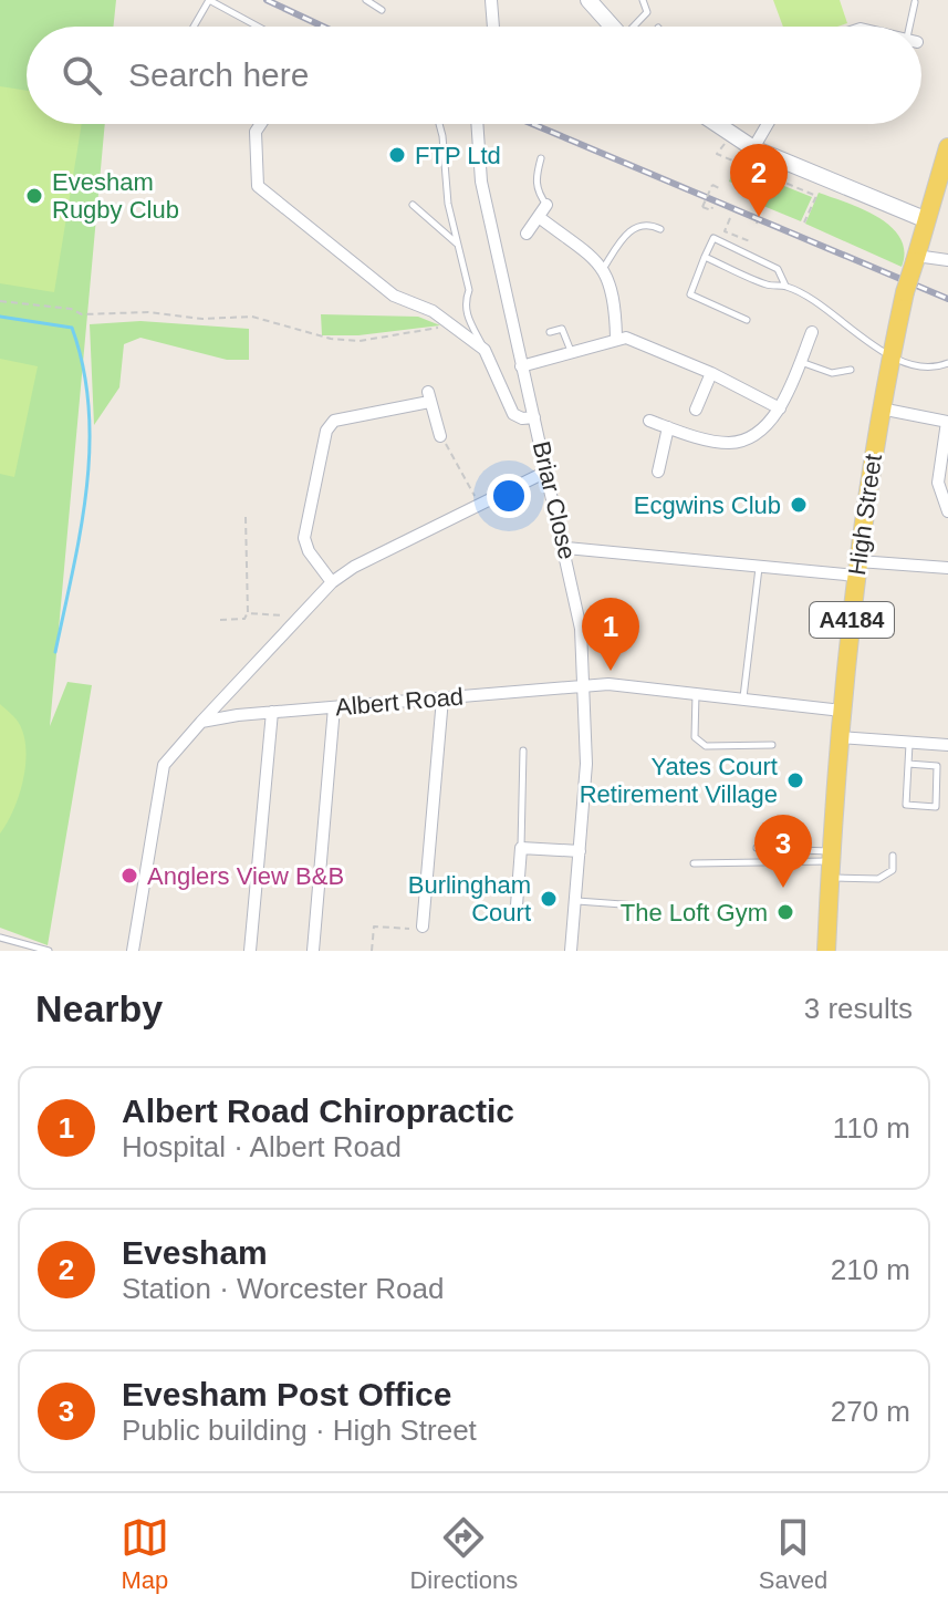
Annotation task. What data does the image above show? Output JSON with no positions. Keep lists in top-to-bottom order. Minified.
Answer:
{"streets":{"main road":["High Street","A4184"],"street":["Briar Close","Albert Road"]},"crossings":[["Briar Close","Albert Road"],["High Street","A4184"],["High Street","Albert Road"]],"places":["FTP Ltd","Evesham Rugby Club","Ecgwins Club","Yates Court Retirement Village","Anglers View B&B","Burlingham Court","The Loft Gym"],"page":{"search":"Search here","pins":["2","1","3"],"heading":["Nearby","3 results"],"list":[{"mark":"1","name":"Albert Road Chiropractic","note":"Hospital · Albert Road","value":"110 m"},{"mark":"2","name":"Evesham","note":"Station · Worcester Road","value":"210 m"},{"mark":"3","name":"Evesham Post Office","note":"Public building · High Street","value":"270 m"}],"nav":["Map","Directions","Saved"]}}
